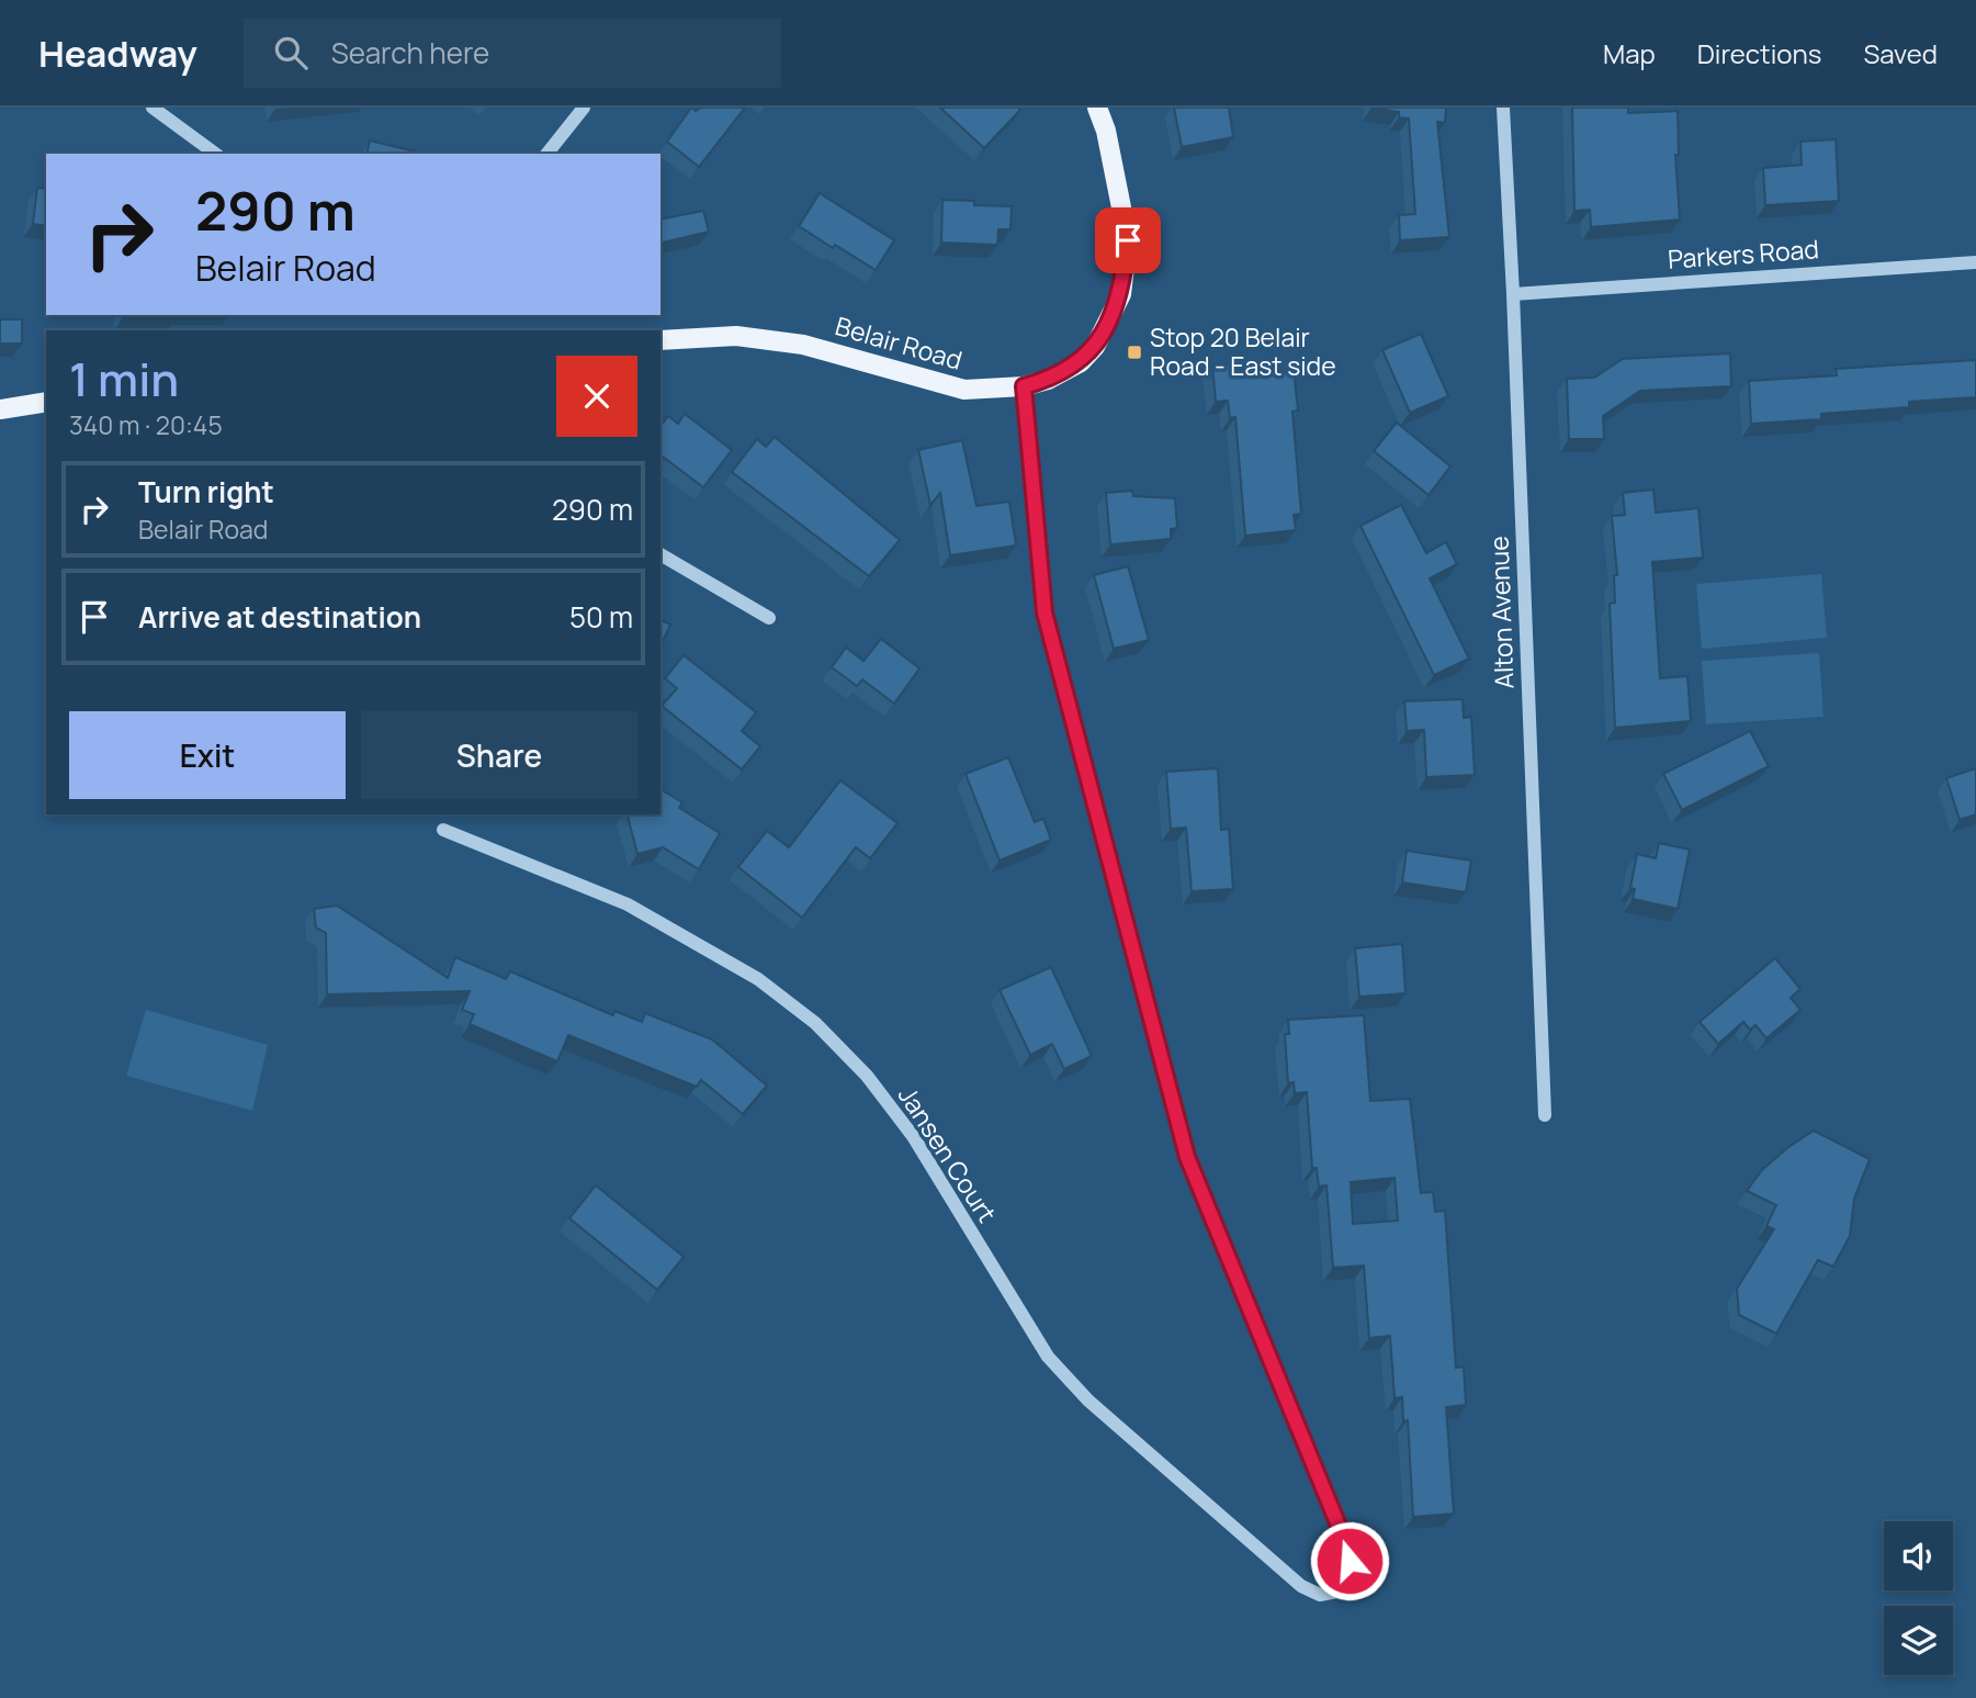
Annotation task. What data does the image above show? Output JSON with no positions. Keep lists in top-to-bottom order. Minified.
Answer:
{"streets":{"main road":["Belair Road"],"street":["Parkers Road","Alton Avenue","Jansen Court"]},"crossings":[["Parkers Road","Alton Avenue"],["Belair Road","Jansen Court"]],"places":{"transit":["Stop 20 Belair Road - East side"]},"page":{"header":"Headway","search":"Search here","nav":["Map","Directions","Saved"],"turn":["290 m","Belair Road"],"heading":["1 min","340 m · 20:45"],"list":[{"name":"Turn right","note":"Belair Road","value":"290 m"},{"name":"Arrive at destination","value":"50 m"}],"buttons":["Exit","Share"]}}
